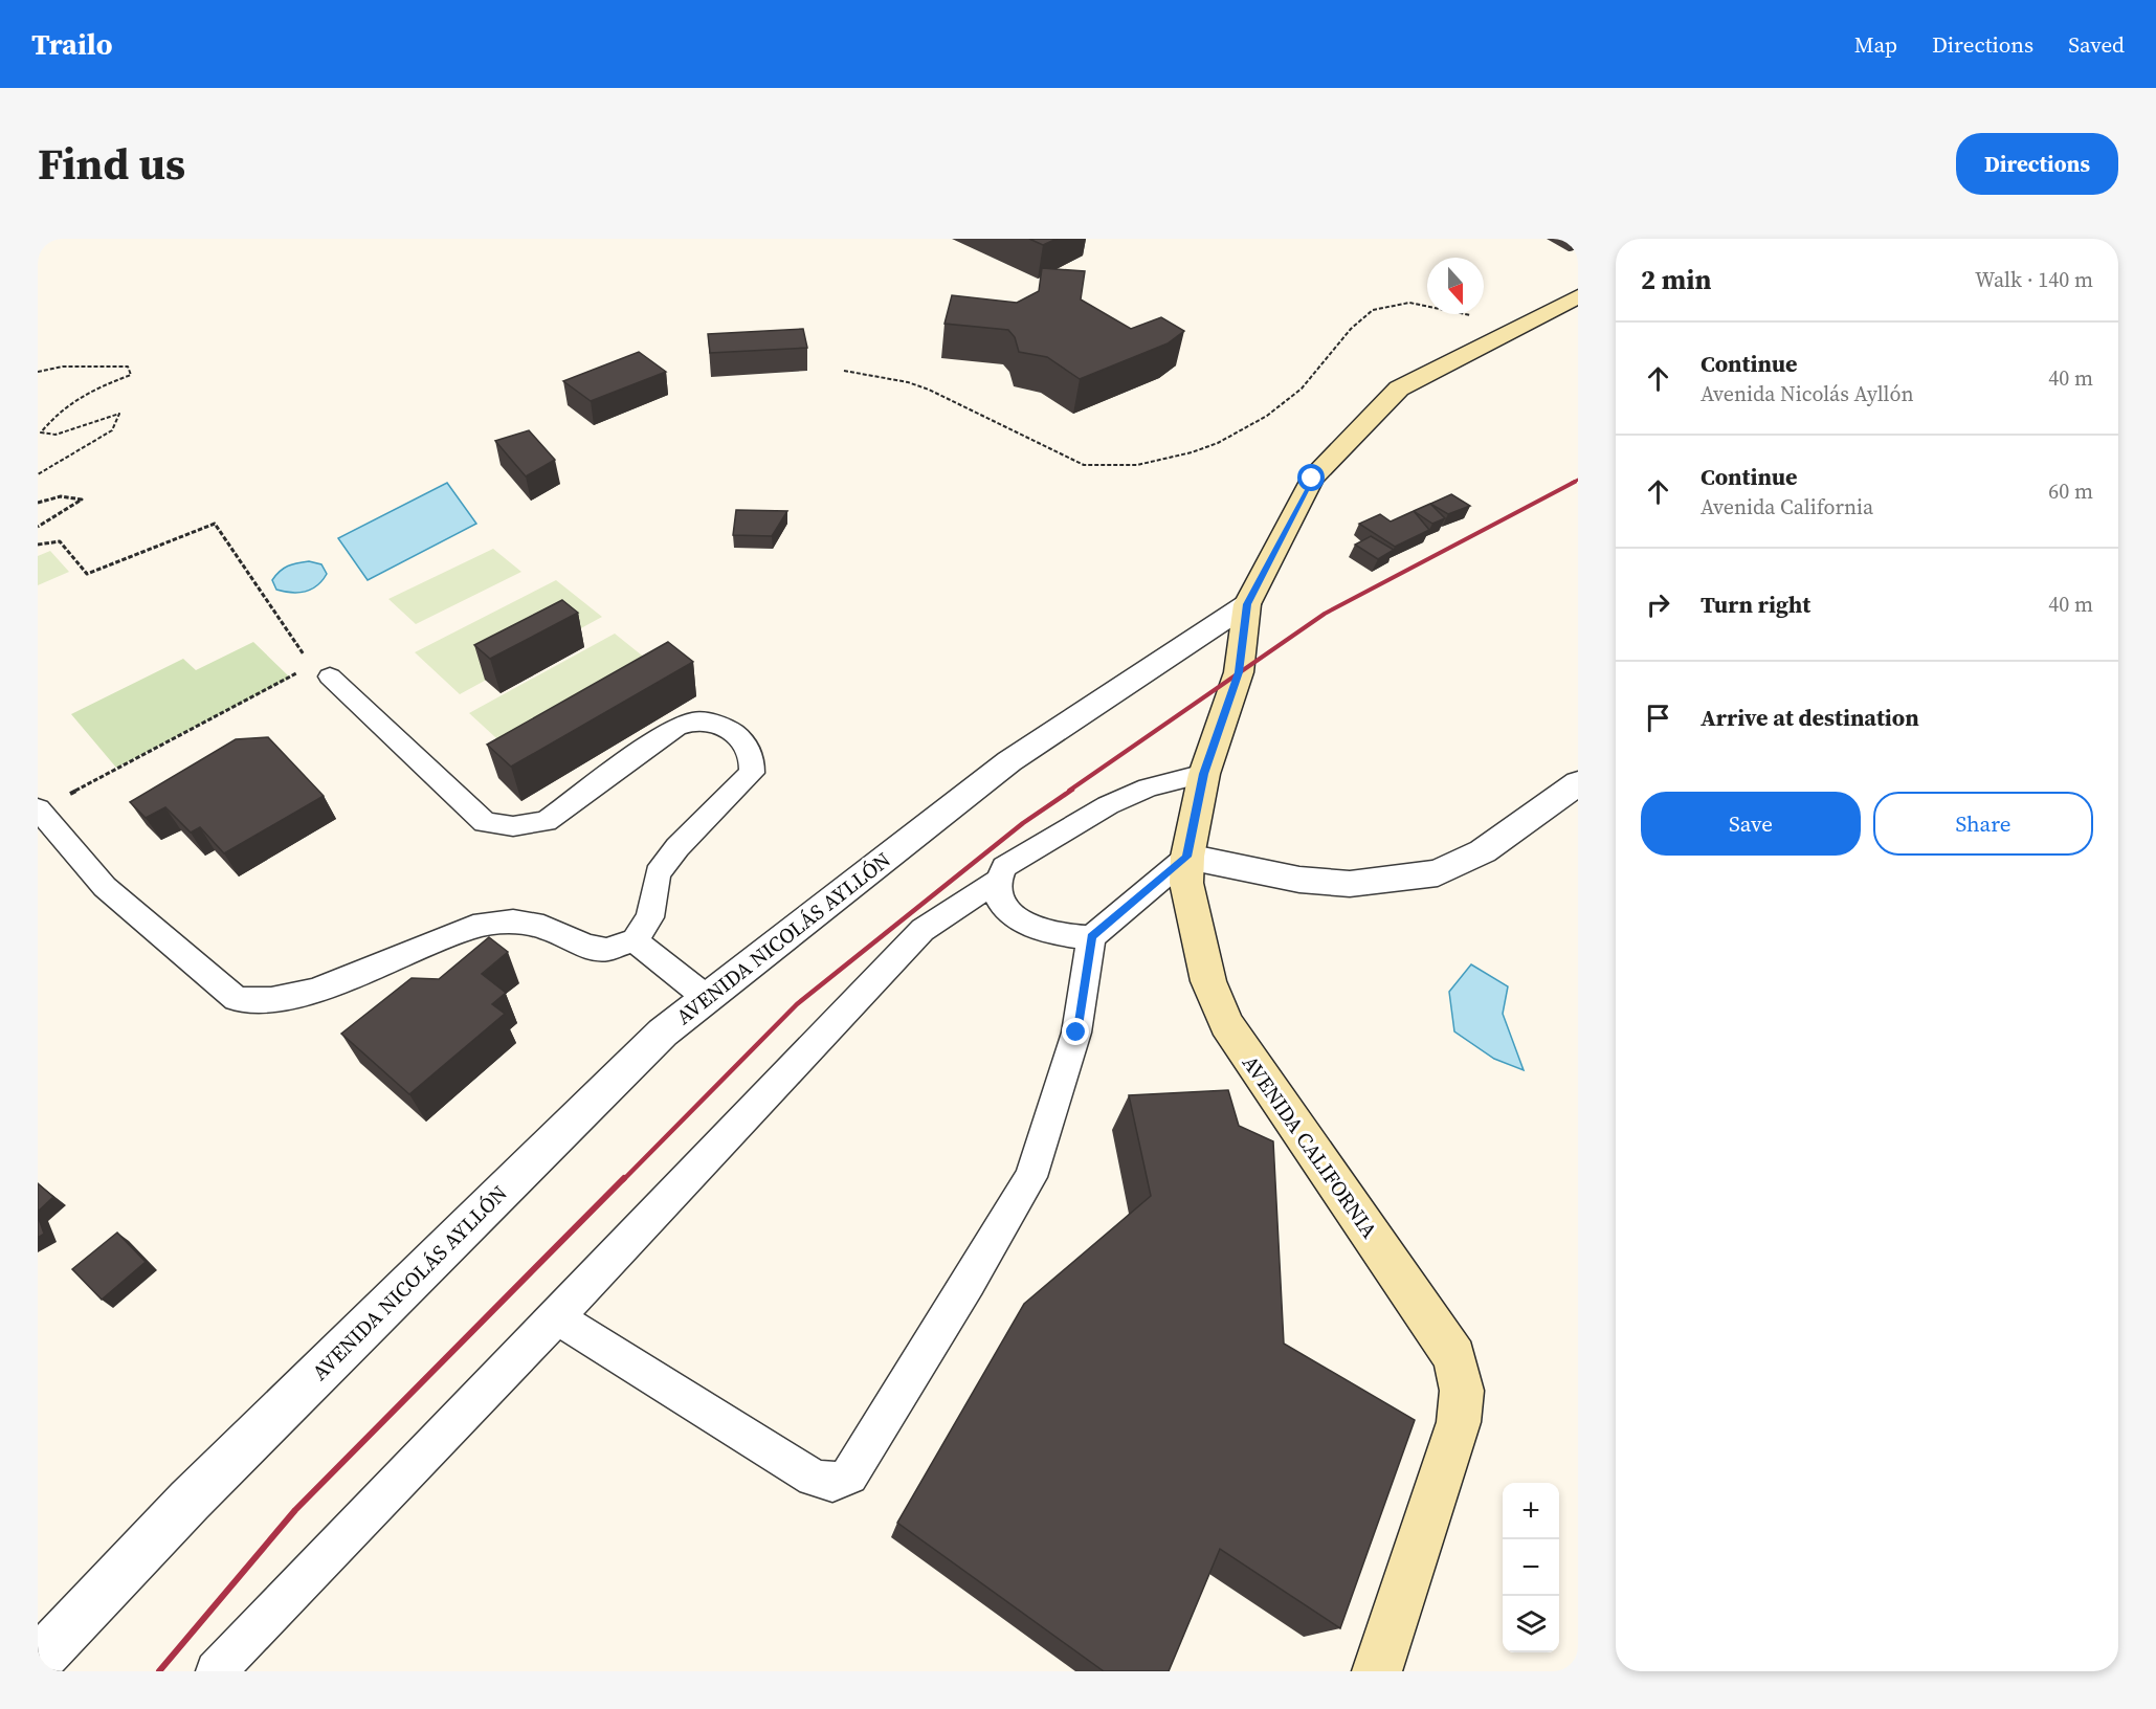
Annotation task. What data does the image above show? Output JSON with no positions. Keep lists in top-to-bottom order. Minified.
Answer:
{"streets":{"street":["AVENIDA NICOLÁS AYLLÓN","AVENIDA CALIFORNIA"]},"crossings":[["AVENIDA NICOLÁS AYLLÓN","AVENIDA CALIFORNIA"]],"north":"bottom","page":{"header":"Trailo","nav":["Map","Directions","Saved"],"title":"Find us","buttons":["Directions",["Save","Share"]],"heading":["2 min","Walk · 140 m"],"list":[["Continue","Avenida Nicolás Ayllón","40 m"],["Continue","Avenida California","60 m"],["Turn right","40 m"],"Arrive at destination"],"map_buttons":["+","−"]}}
